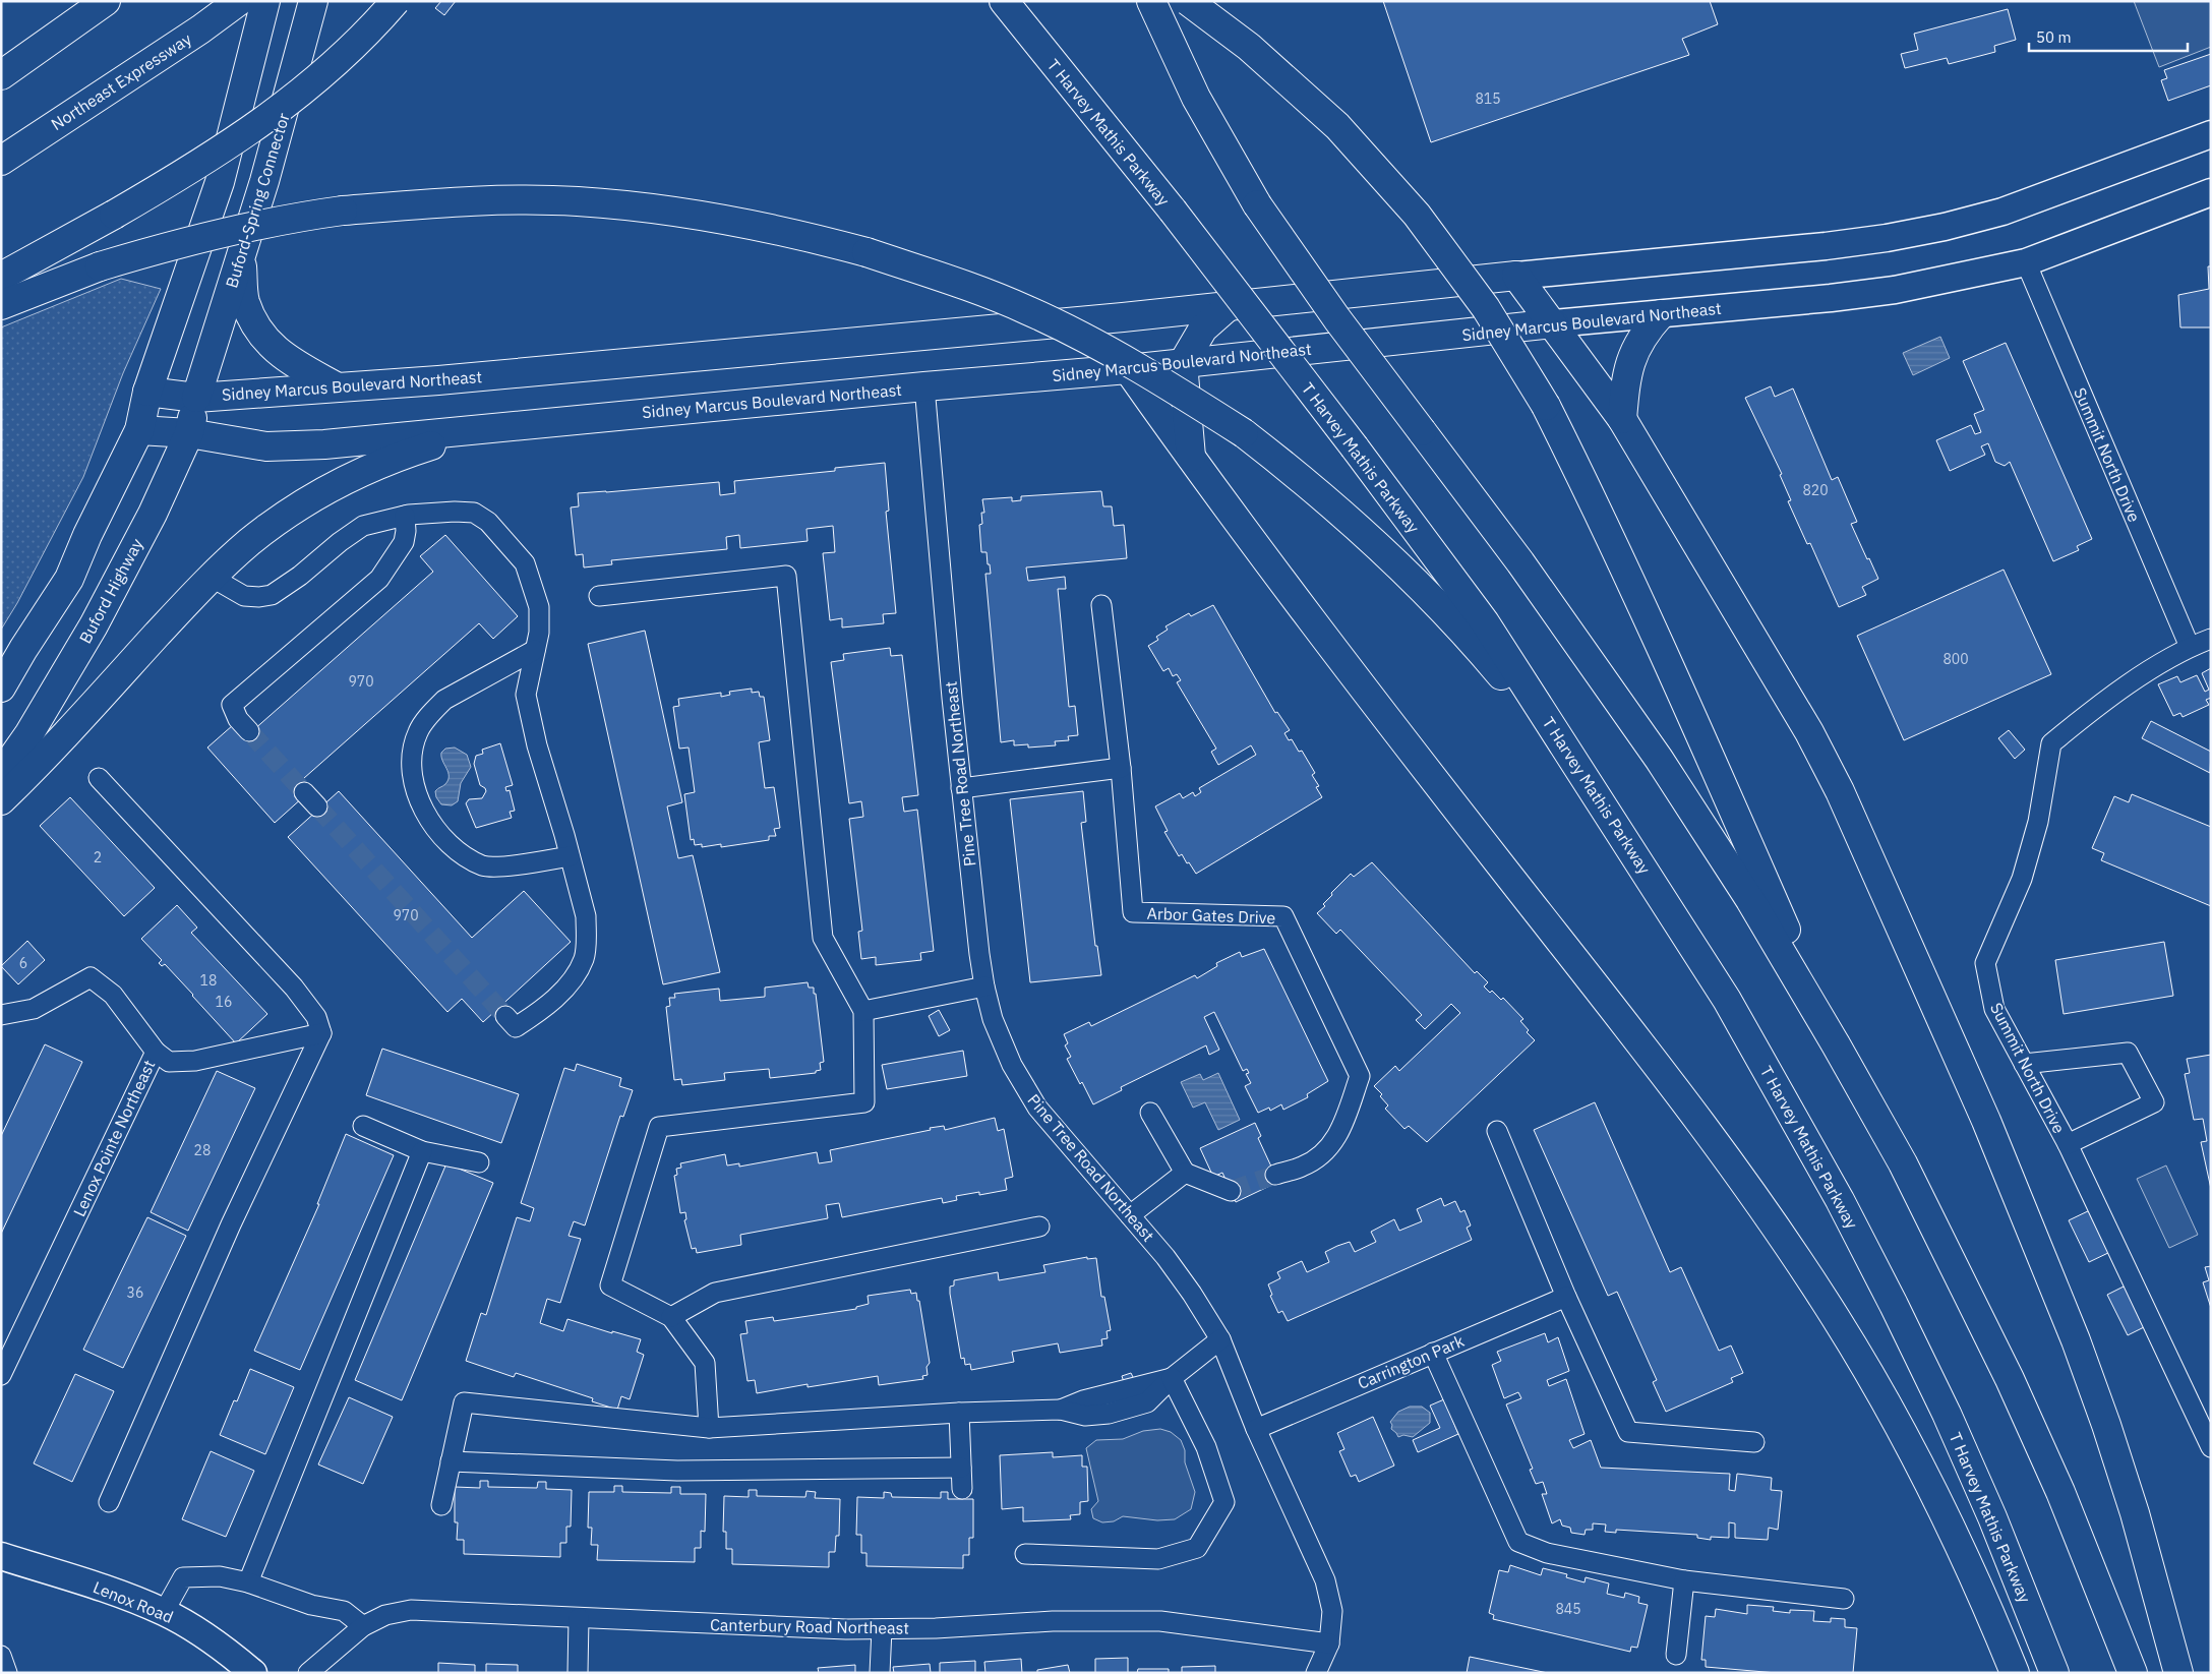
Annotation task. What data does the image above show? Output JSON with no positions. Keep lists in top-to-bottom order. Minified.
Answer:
{"streets":{"main road":["Northeast Expressway","T Harvey Mathis Parkway","Buford-Spring Connector","Sidney Marcus Boulevard Northeast","Buford Highway","Lenox Road"],"street":["Summit North Drive","Pine Tree Road Northeast","Arbor Gates Drive","Lenox Pointe Northeast","Carrington Park","Canterbury Road Northeast"]},"crossings":[["Buford-Spring Connector","Sidney Marcus Boulevard Northeast"],["Buford-Spring Connector","Buford Highway"],["Sidney Marcus Boulevard Northeast","Summit North Drive"],["Sidney Marcus Boulevard Northeast","Buford Highway"],["Sidney Marcus Boulevard Northeast","Pine Tree Road Northeast"],["Pine Tree Road Northeast","Carrington Park"],["Pine Tree Road Northeast","Canterbury Road Northeast"]],"house_numbers":["815","820","800","970","2","970","6","18","16","28","36","845"],"scale_bar":"50 m"}
